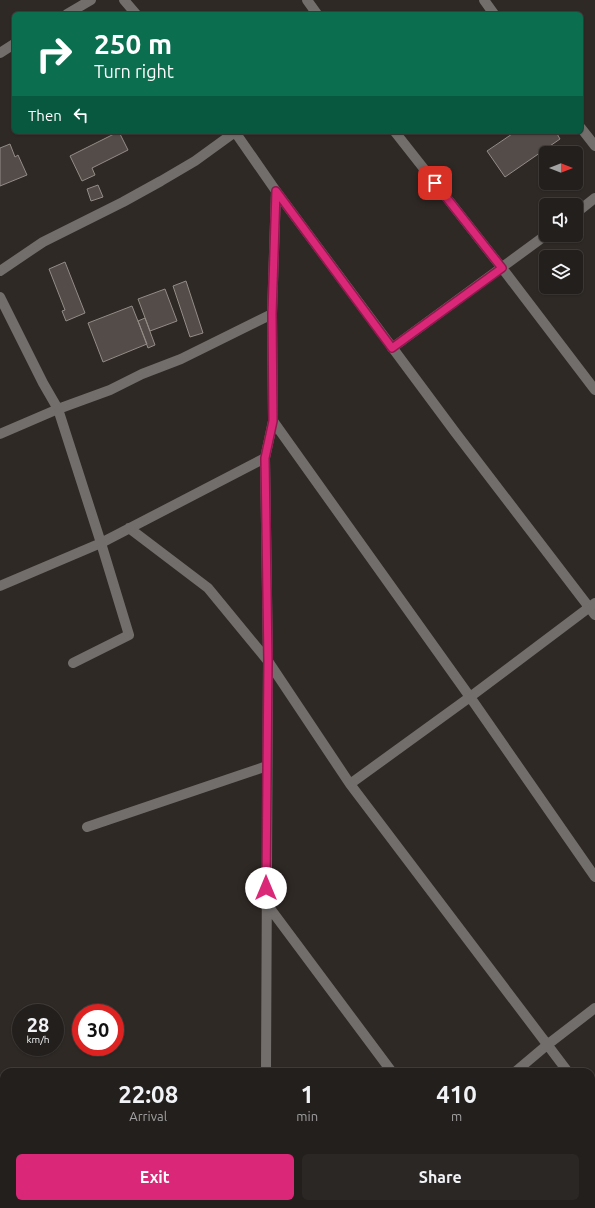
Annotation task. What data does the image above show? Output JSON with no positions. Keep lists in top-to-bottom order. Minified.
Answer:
{"north":"right","page":{"turn":["250 m","Turn right"],"then":"Then","speed":"28 km/h","limit":"30","eta":["22:08","Arrival","1","min","410","m"],"buttons":["Exit","Share"]}}
